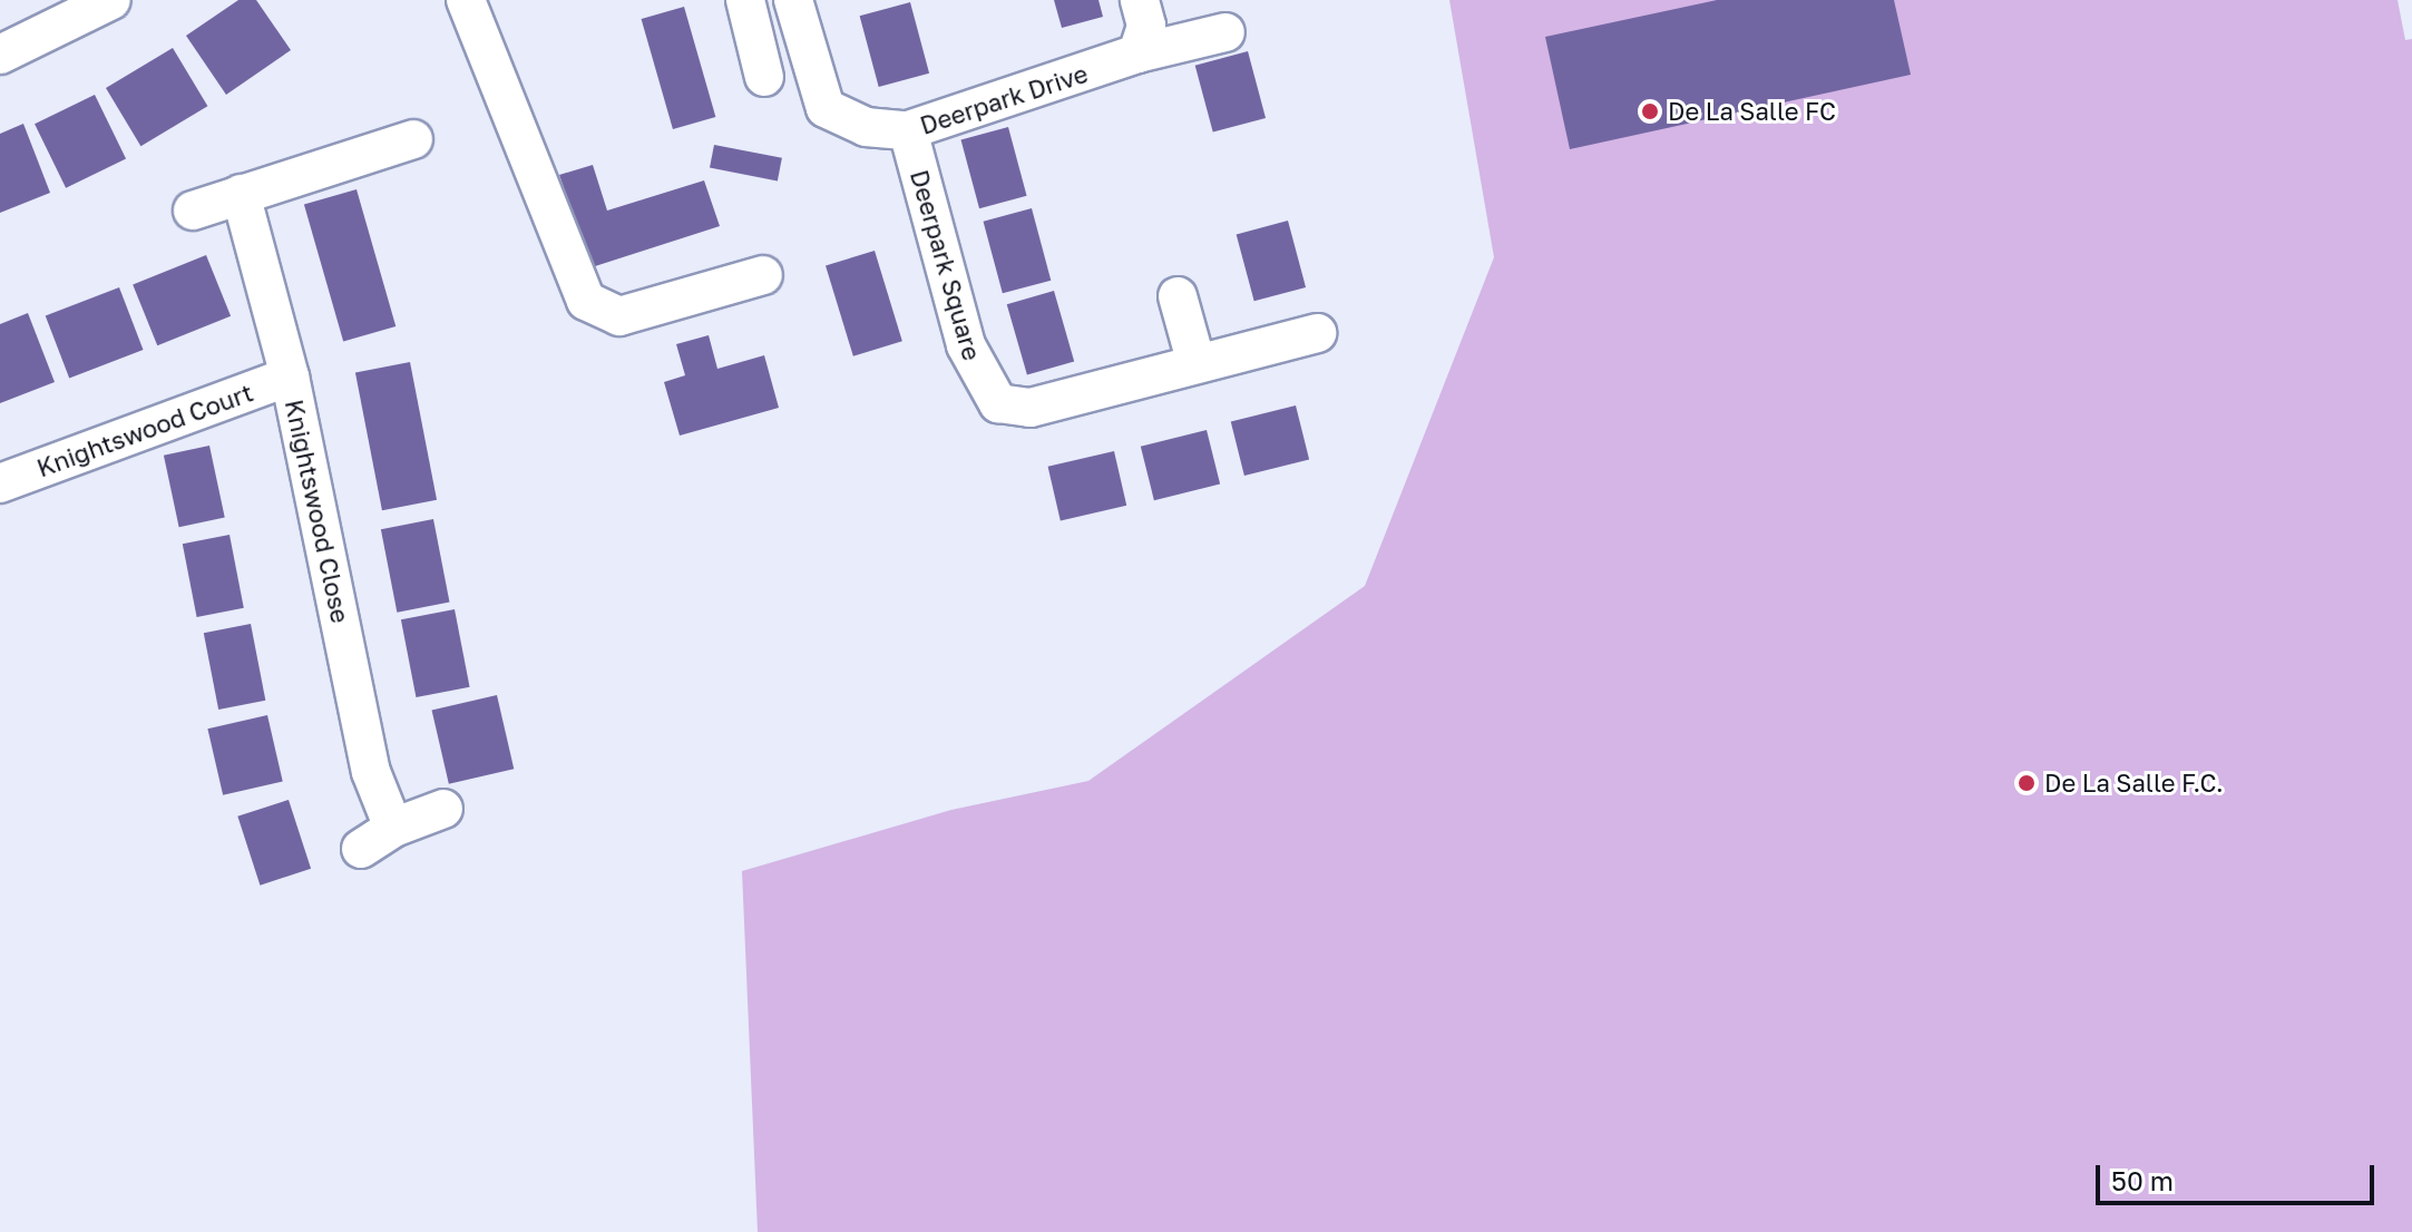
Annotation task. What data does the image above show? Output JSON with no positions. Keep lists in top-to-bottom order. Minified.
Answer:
{"streets":{"street":["Deerpark Drive","Deerpark Square","Knightswood Court","Knightswood Close"]},"crossings":[["Deerpark Drive","Deerpark Square"],["Knightswood Court","Knightswood Close"]],"places":["De La Salle FC","De La Salle F.C."],"scale_bar":"50 m"}
